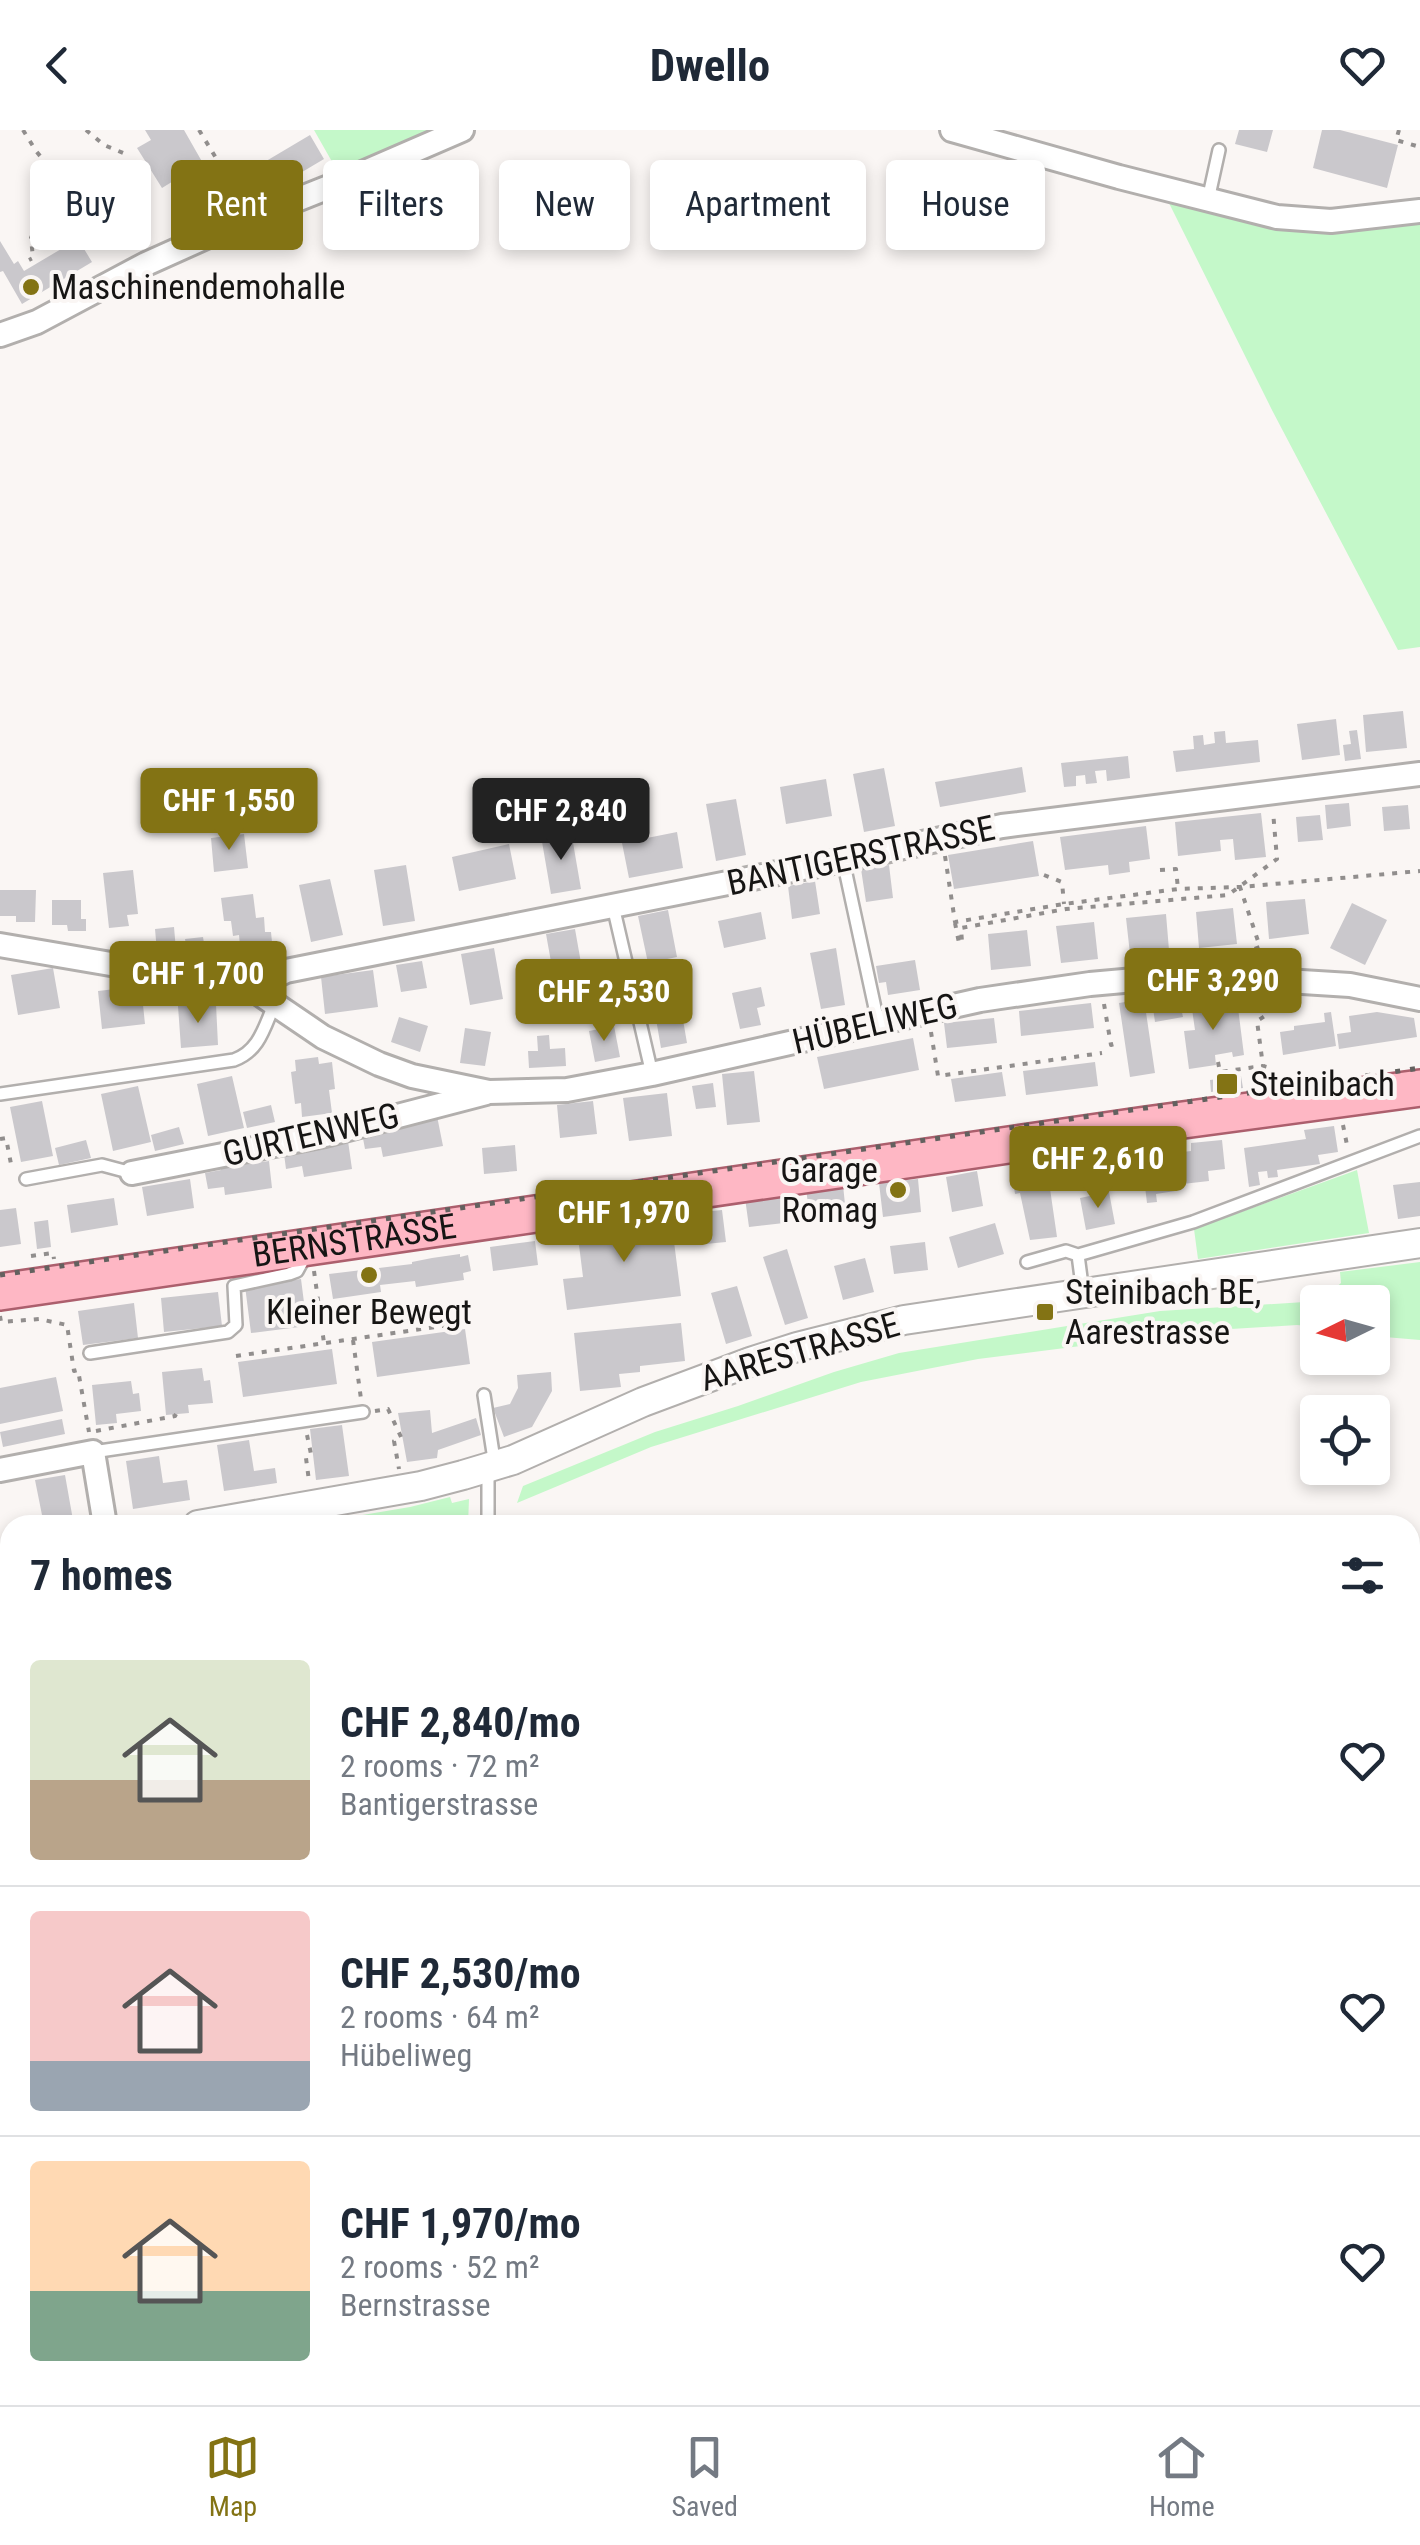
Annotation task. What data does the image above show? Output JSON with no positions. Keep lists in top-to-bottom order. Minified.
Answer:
{"streets":{"main road":["BERNSTRASSE"],"street":["BANTIGERSTRASSE","HÜBELIWEG","GURTENWEG","AARESTRASSE"]},"crossings":[["BANTIGERSTRASSE","HÜBELIWEG"],["HÜBELIWEG","GURTENWEG"]],"places":{"other":["Maschinendemohalle","Garage Romag","Kleiner Bewegt"],"transit":["Steinibach","Steinibach BE, Aarestrasse"]},"north":"left","page":{"header":"Dwello","chip":["Buy","Rent","Filters","New","Apartment","House"],"price":["CHF 1,550","CHF 2,840","CHF 1,700","CHF 3,290","CHF 2,530","CHF 2,610","CHF 1,970"],"heading":"7 homes","list":[{"name":"CHF 2,840/mo","note":"2 rooms · 72 m² · Bantigerstrasse"},{"name":"CHF 2,530/mo","note":"2 rooms · 64 m² · Hübeliweg"},{"name":"CHF 1,970/mo","note":"2 rooms · 52 m² · Bernstrasse"}],"tabs":["Map","Saved","Home"]}}
